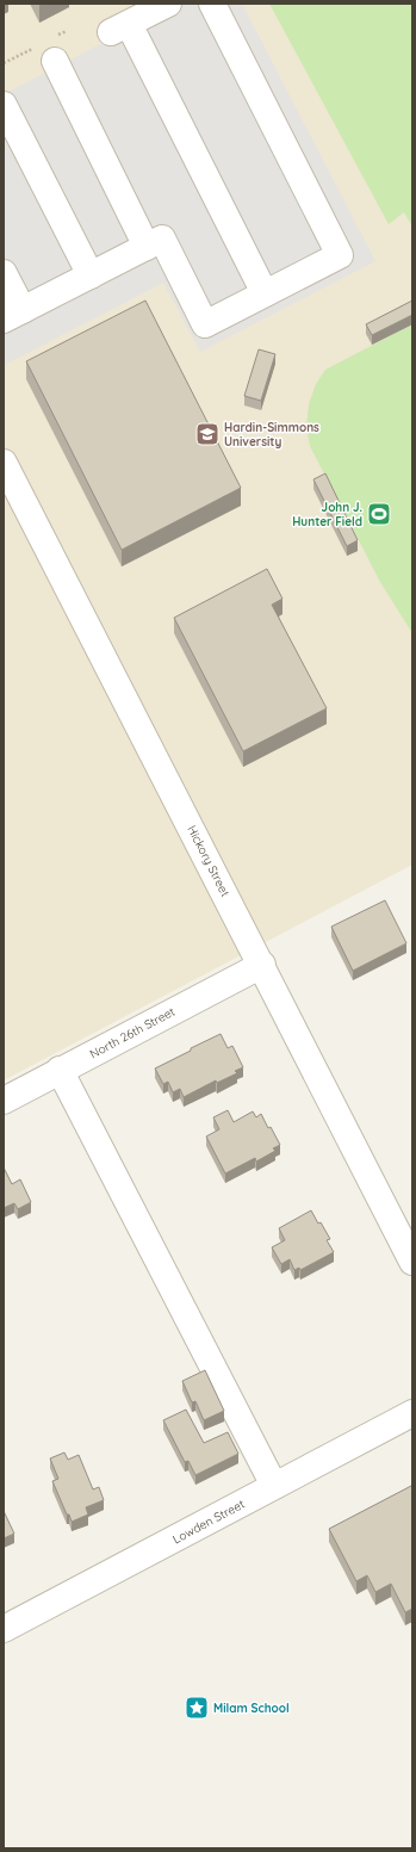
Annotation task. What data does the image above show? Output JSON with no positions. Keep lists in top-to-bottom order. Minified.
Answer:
{"streets":{"street":["Hickory Street","North 26th Street","Lowden Street"]},"crossings":[["Hickory Street","North 26th Street"]],"places":{"school or university":["Hardin-Simmons University"],"sports":["John J. Hunter Field"],"place":["Milam School"]}}
